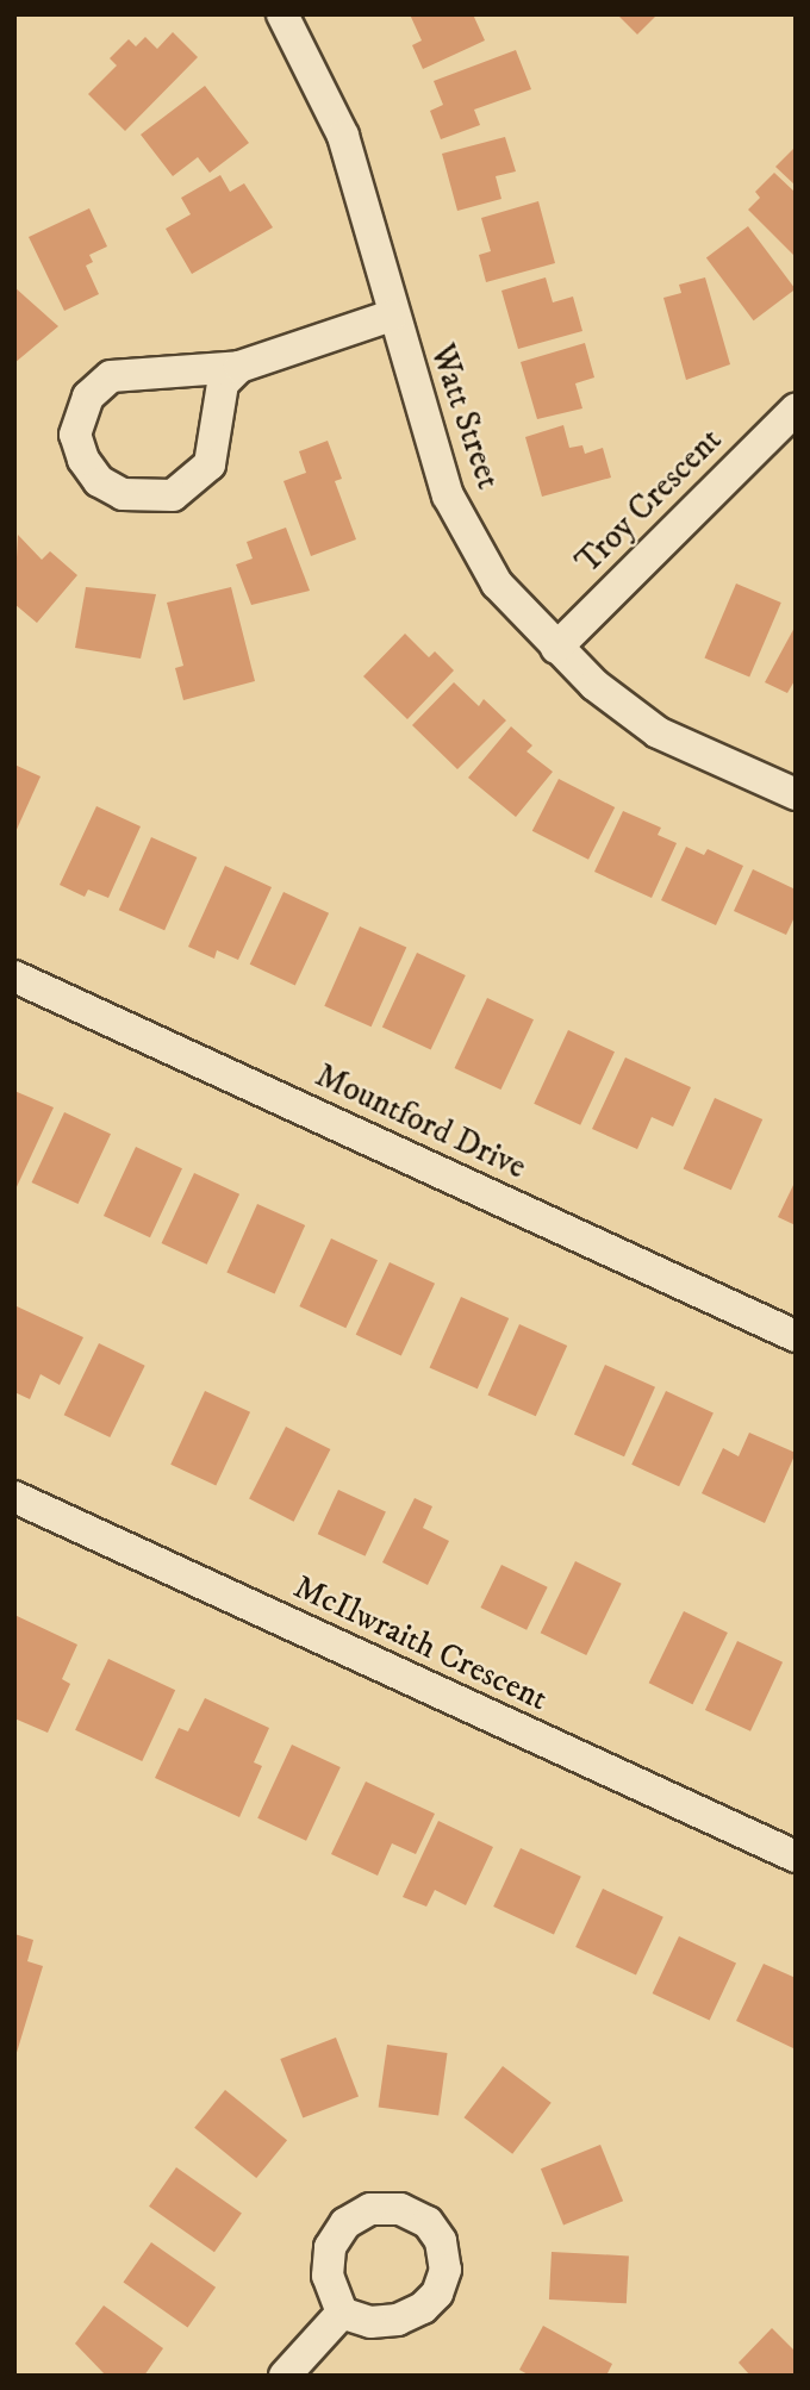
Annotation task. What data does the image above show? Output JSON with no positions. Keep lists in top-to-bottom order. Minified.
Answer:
{"streets":{"street":["Watt Street","Troy Crescent","Mountford Drive","McIlwraith Crescent"]},"crossings":[["Watt Street","Troy Crescent"]]}
